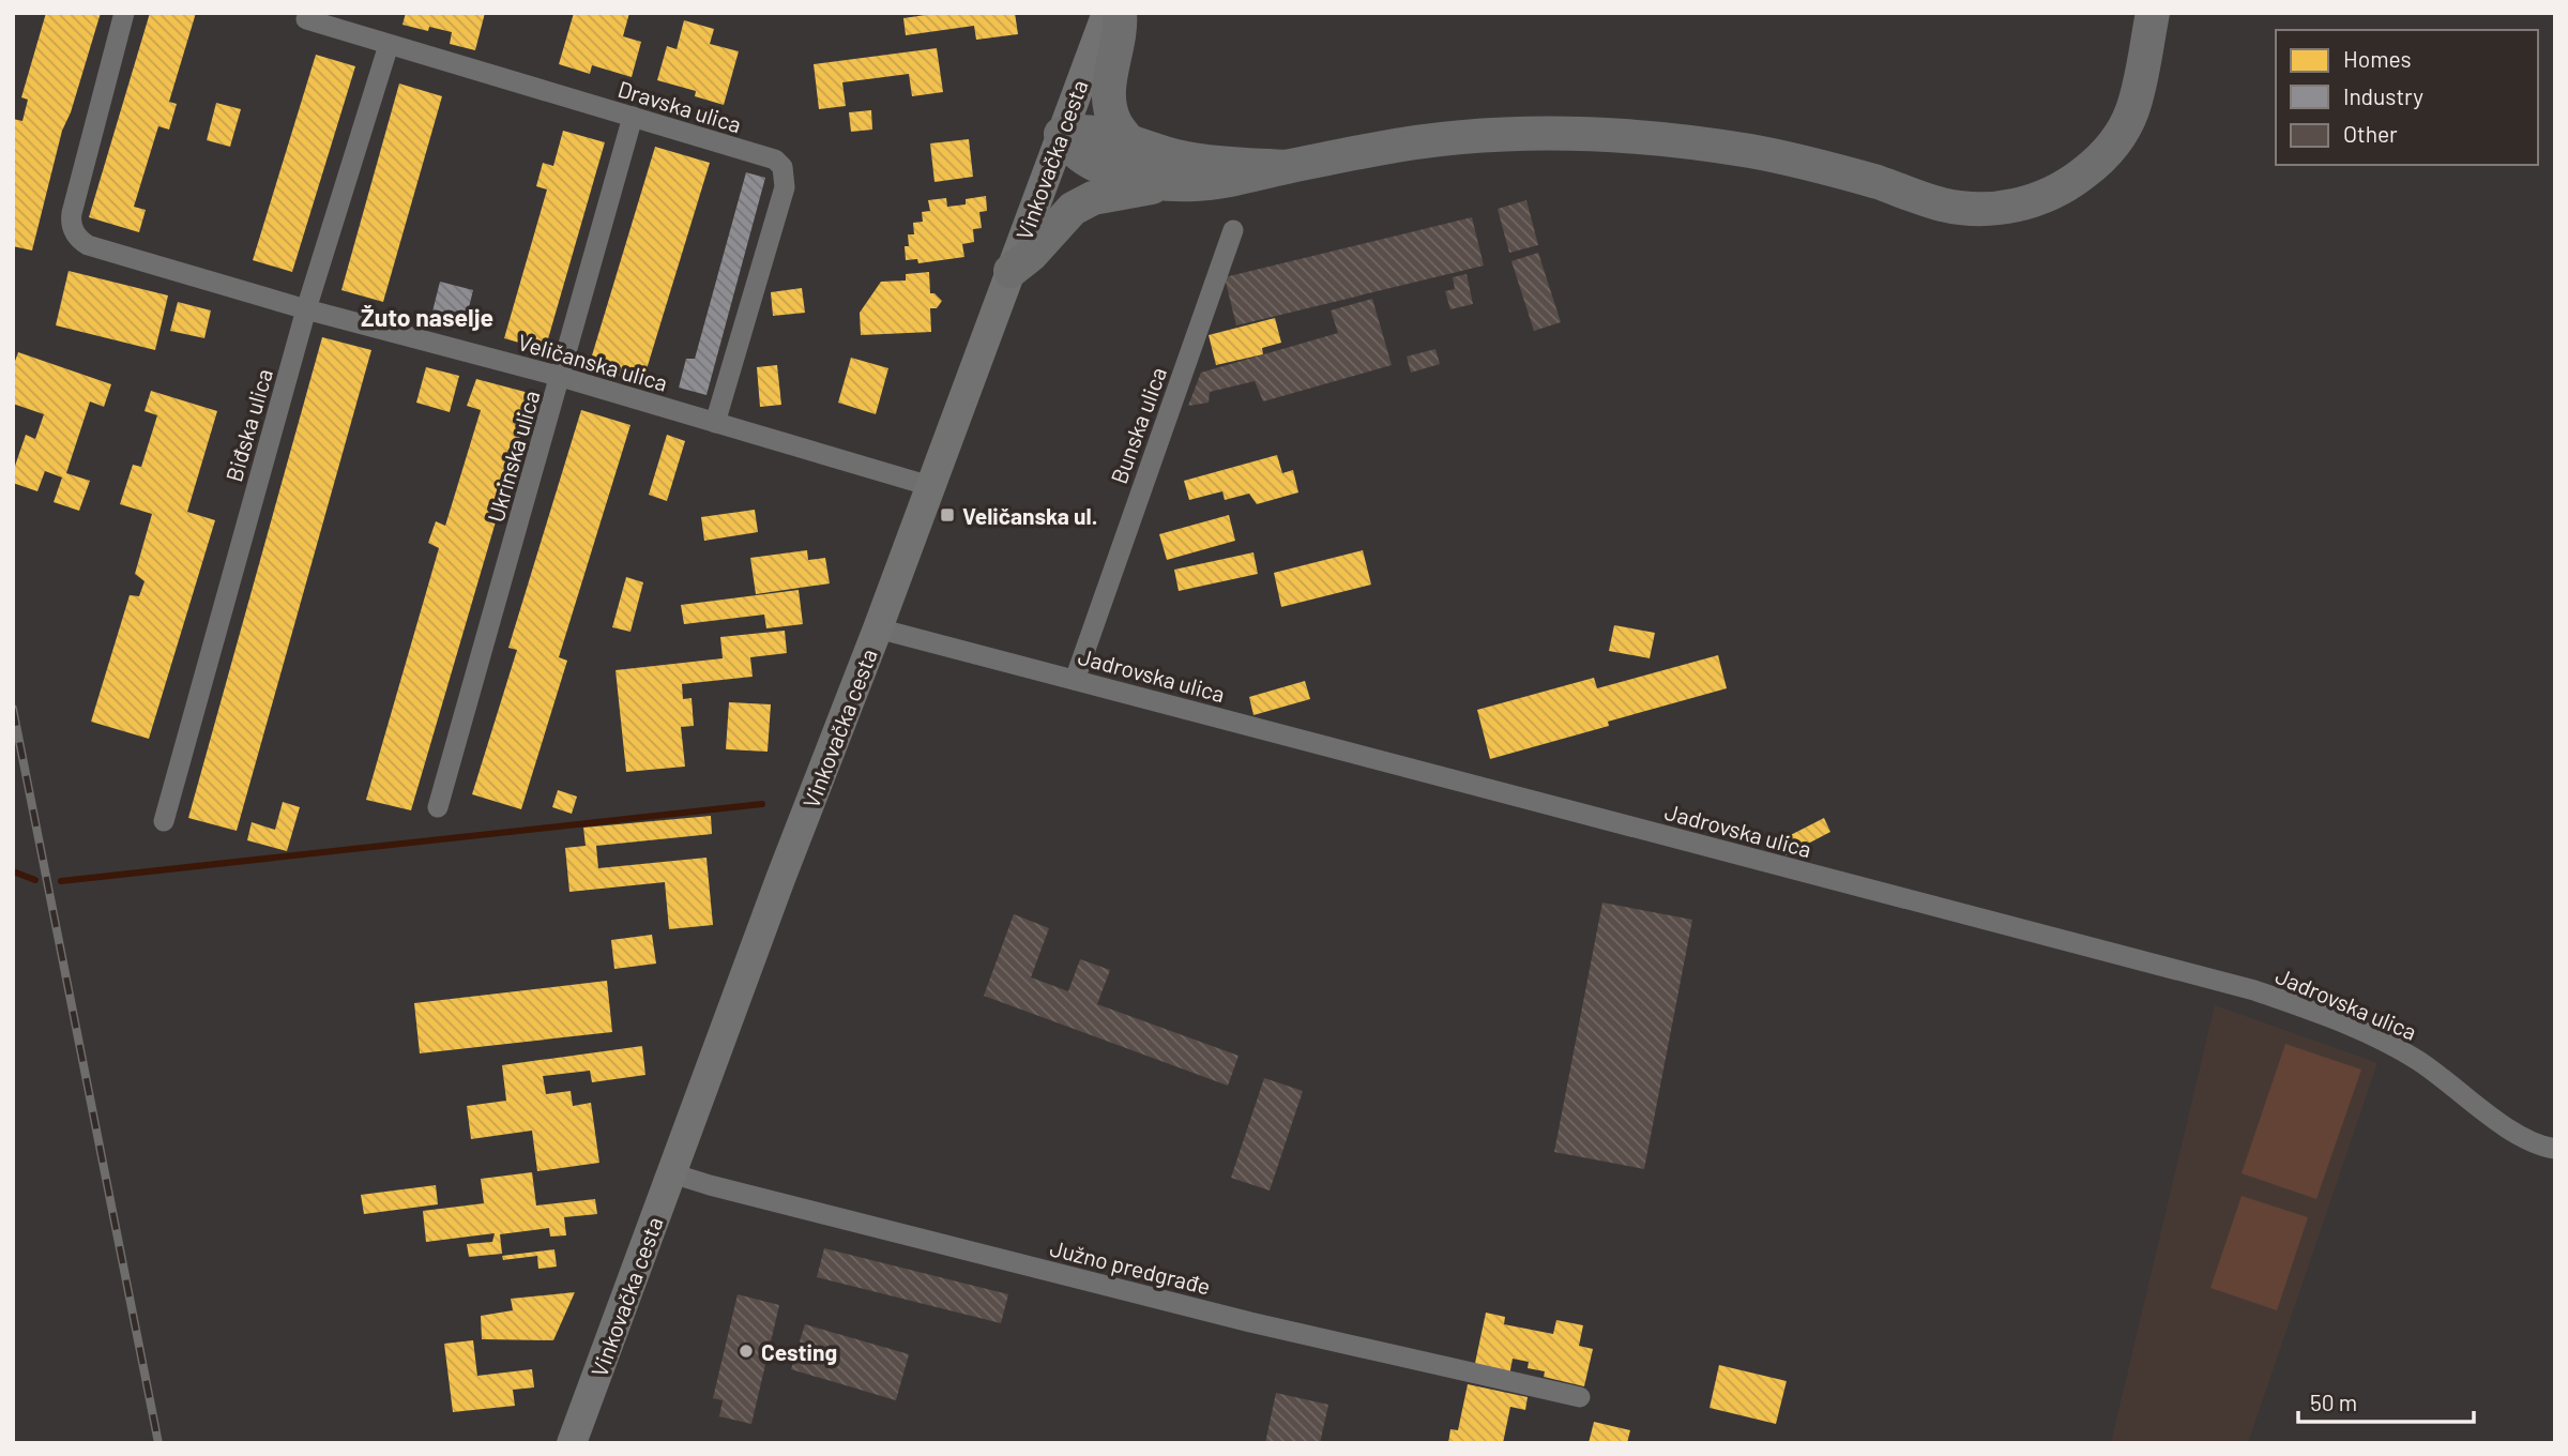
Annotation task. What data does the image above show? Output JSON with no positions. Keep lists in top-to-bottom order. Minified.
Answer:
{"streets":{"main road":["Vinkovačka cesta"],"street":["Dravska ulica","Veličanska ulica","Biđska ulica","Bunska ulica","Ukrinska ulica","Jadrovska ulica","Južno predgrađe"]},"crossings":[["Dravska ulica","Veličanska ulica"],["Dravska ulica","Biđska ulica"],["Dravska ulica","Ukrinska ulica"],["Vinkovačka cesta","Veličanska ulica"],["Vinkovačka cesta","Jadrovska ulica"],["Vinkovačka cesta","Južno predgrađe"],["Veličanska ulica","Biđska ulica"],["Veličanska ulica","Ukrinska ulica"],["Bunska ulica","Jadrovska ulica"]],"districts":["Žuto naselje"],"places":{"transit":["Veličanska ul."],"other":["Cesting"]},"legend":["Homes","Industry","Other"],"scale_bar":"50 m"}
